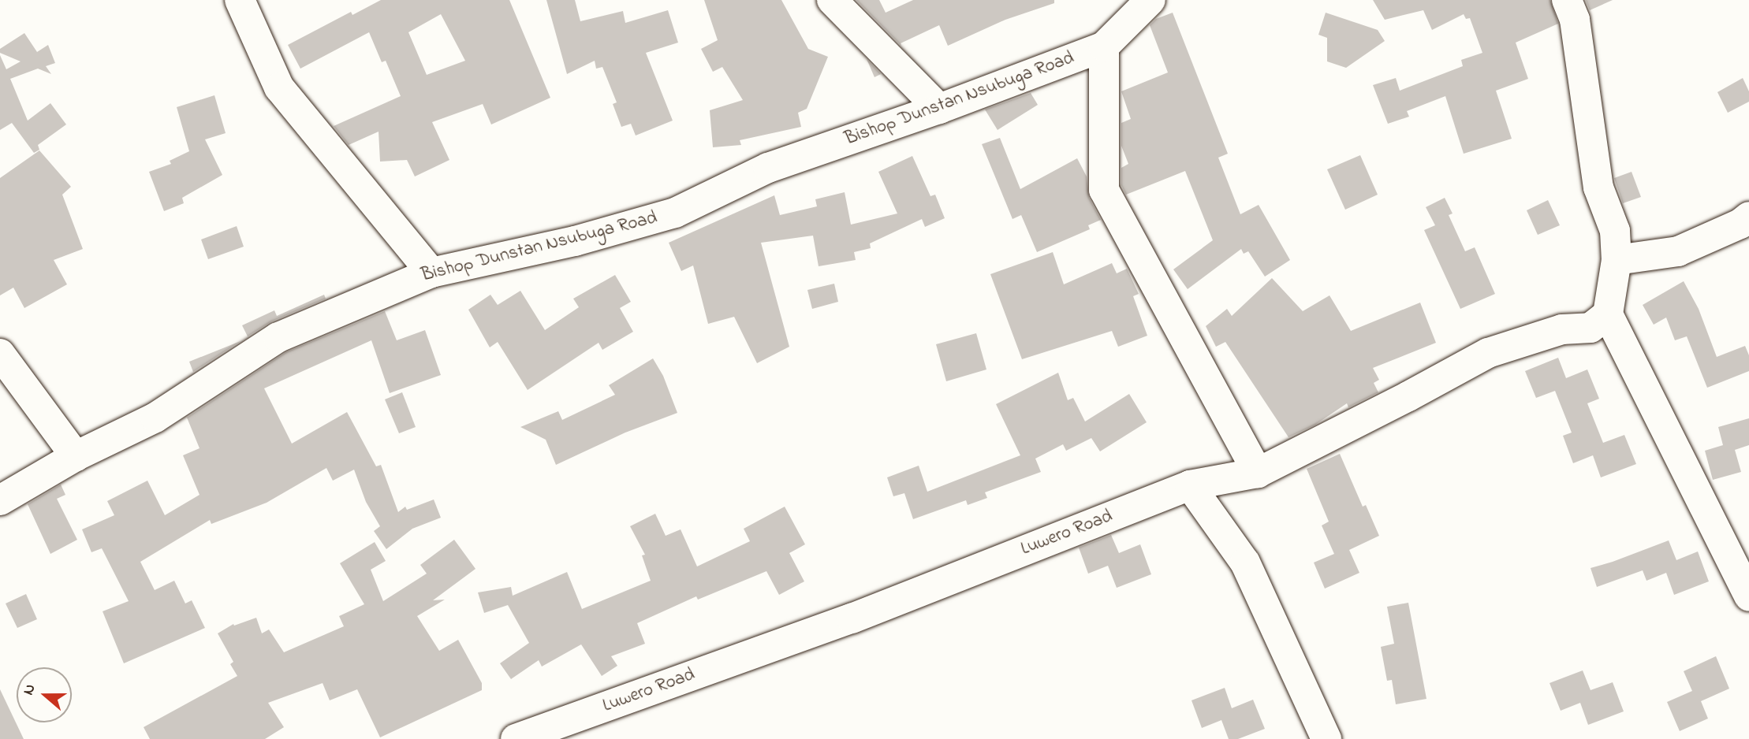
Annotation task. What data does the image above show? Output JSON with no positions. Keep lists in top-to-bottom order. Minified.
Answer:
{"streets":{"street":["Bishop Dunstan Nsubuga Road","Luwero Road"]},"north":"left"}
